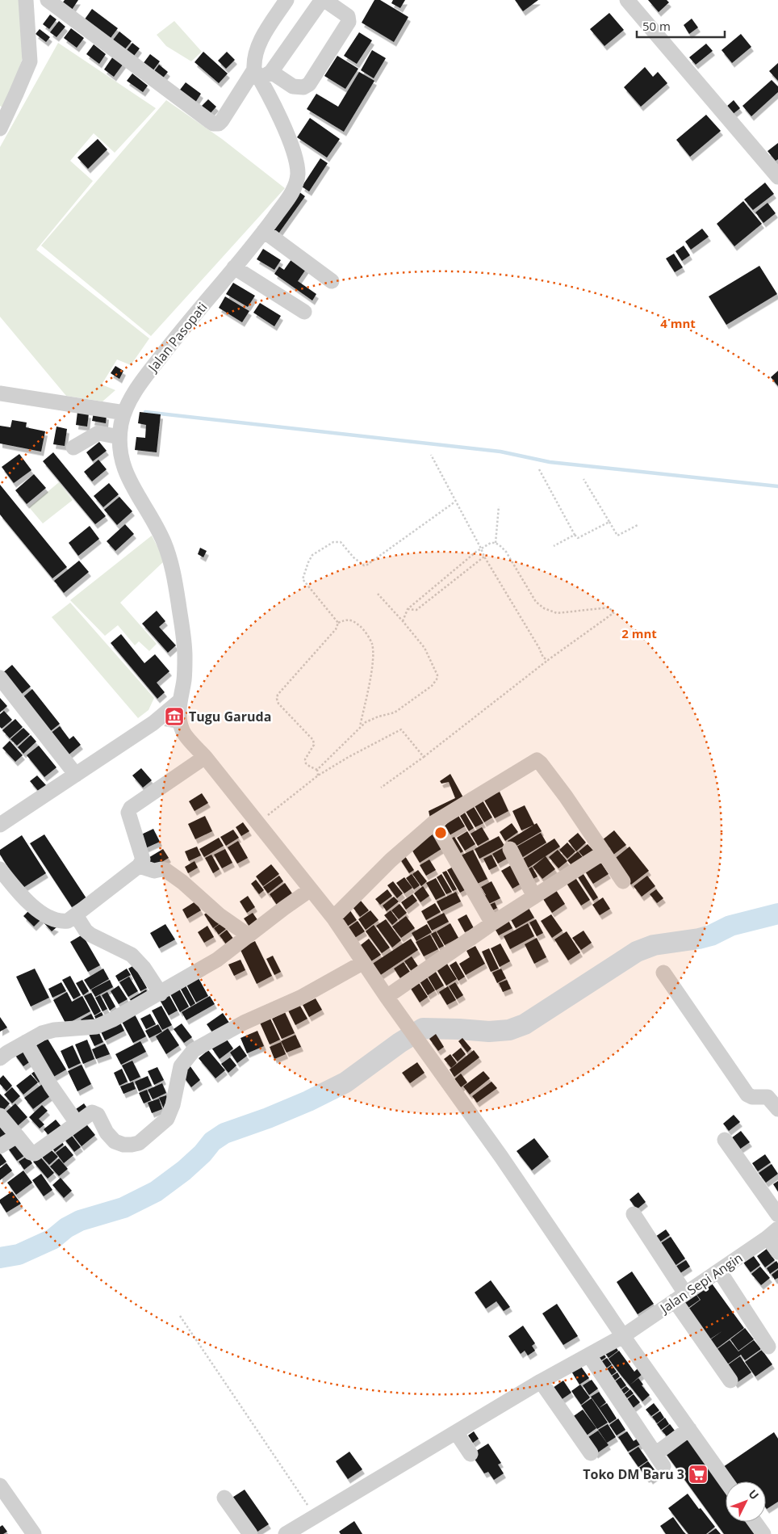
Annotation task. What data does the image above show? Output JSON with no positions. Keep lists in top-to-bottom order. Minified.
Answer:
{"streets":{"street":["Jalan Pasopati","Jalan Sepi Angin"]},"places":{"museum":["Tugu Garuda"],"supermarket":["Toko DM Baru 3"]},"scale_bar":"50 m","north":"top right","rings":["4 mnt","2 mnt"]}
